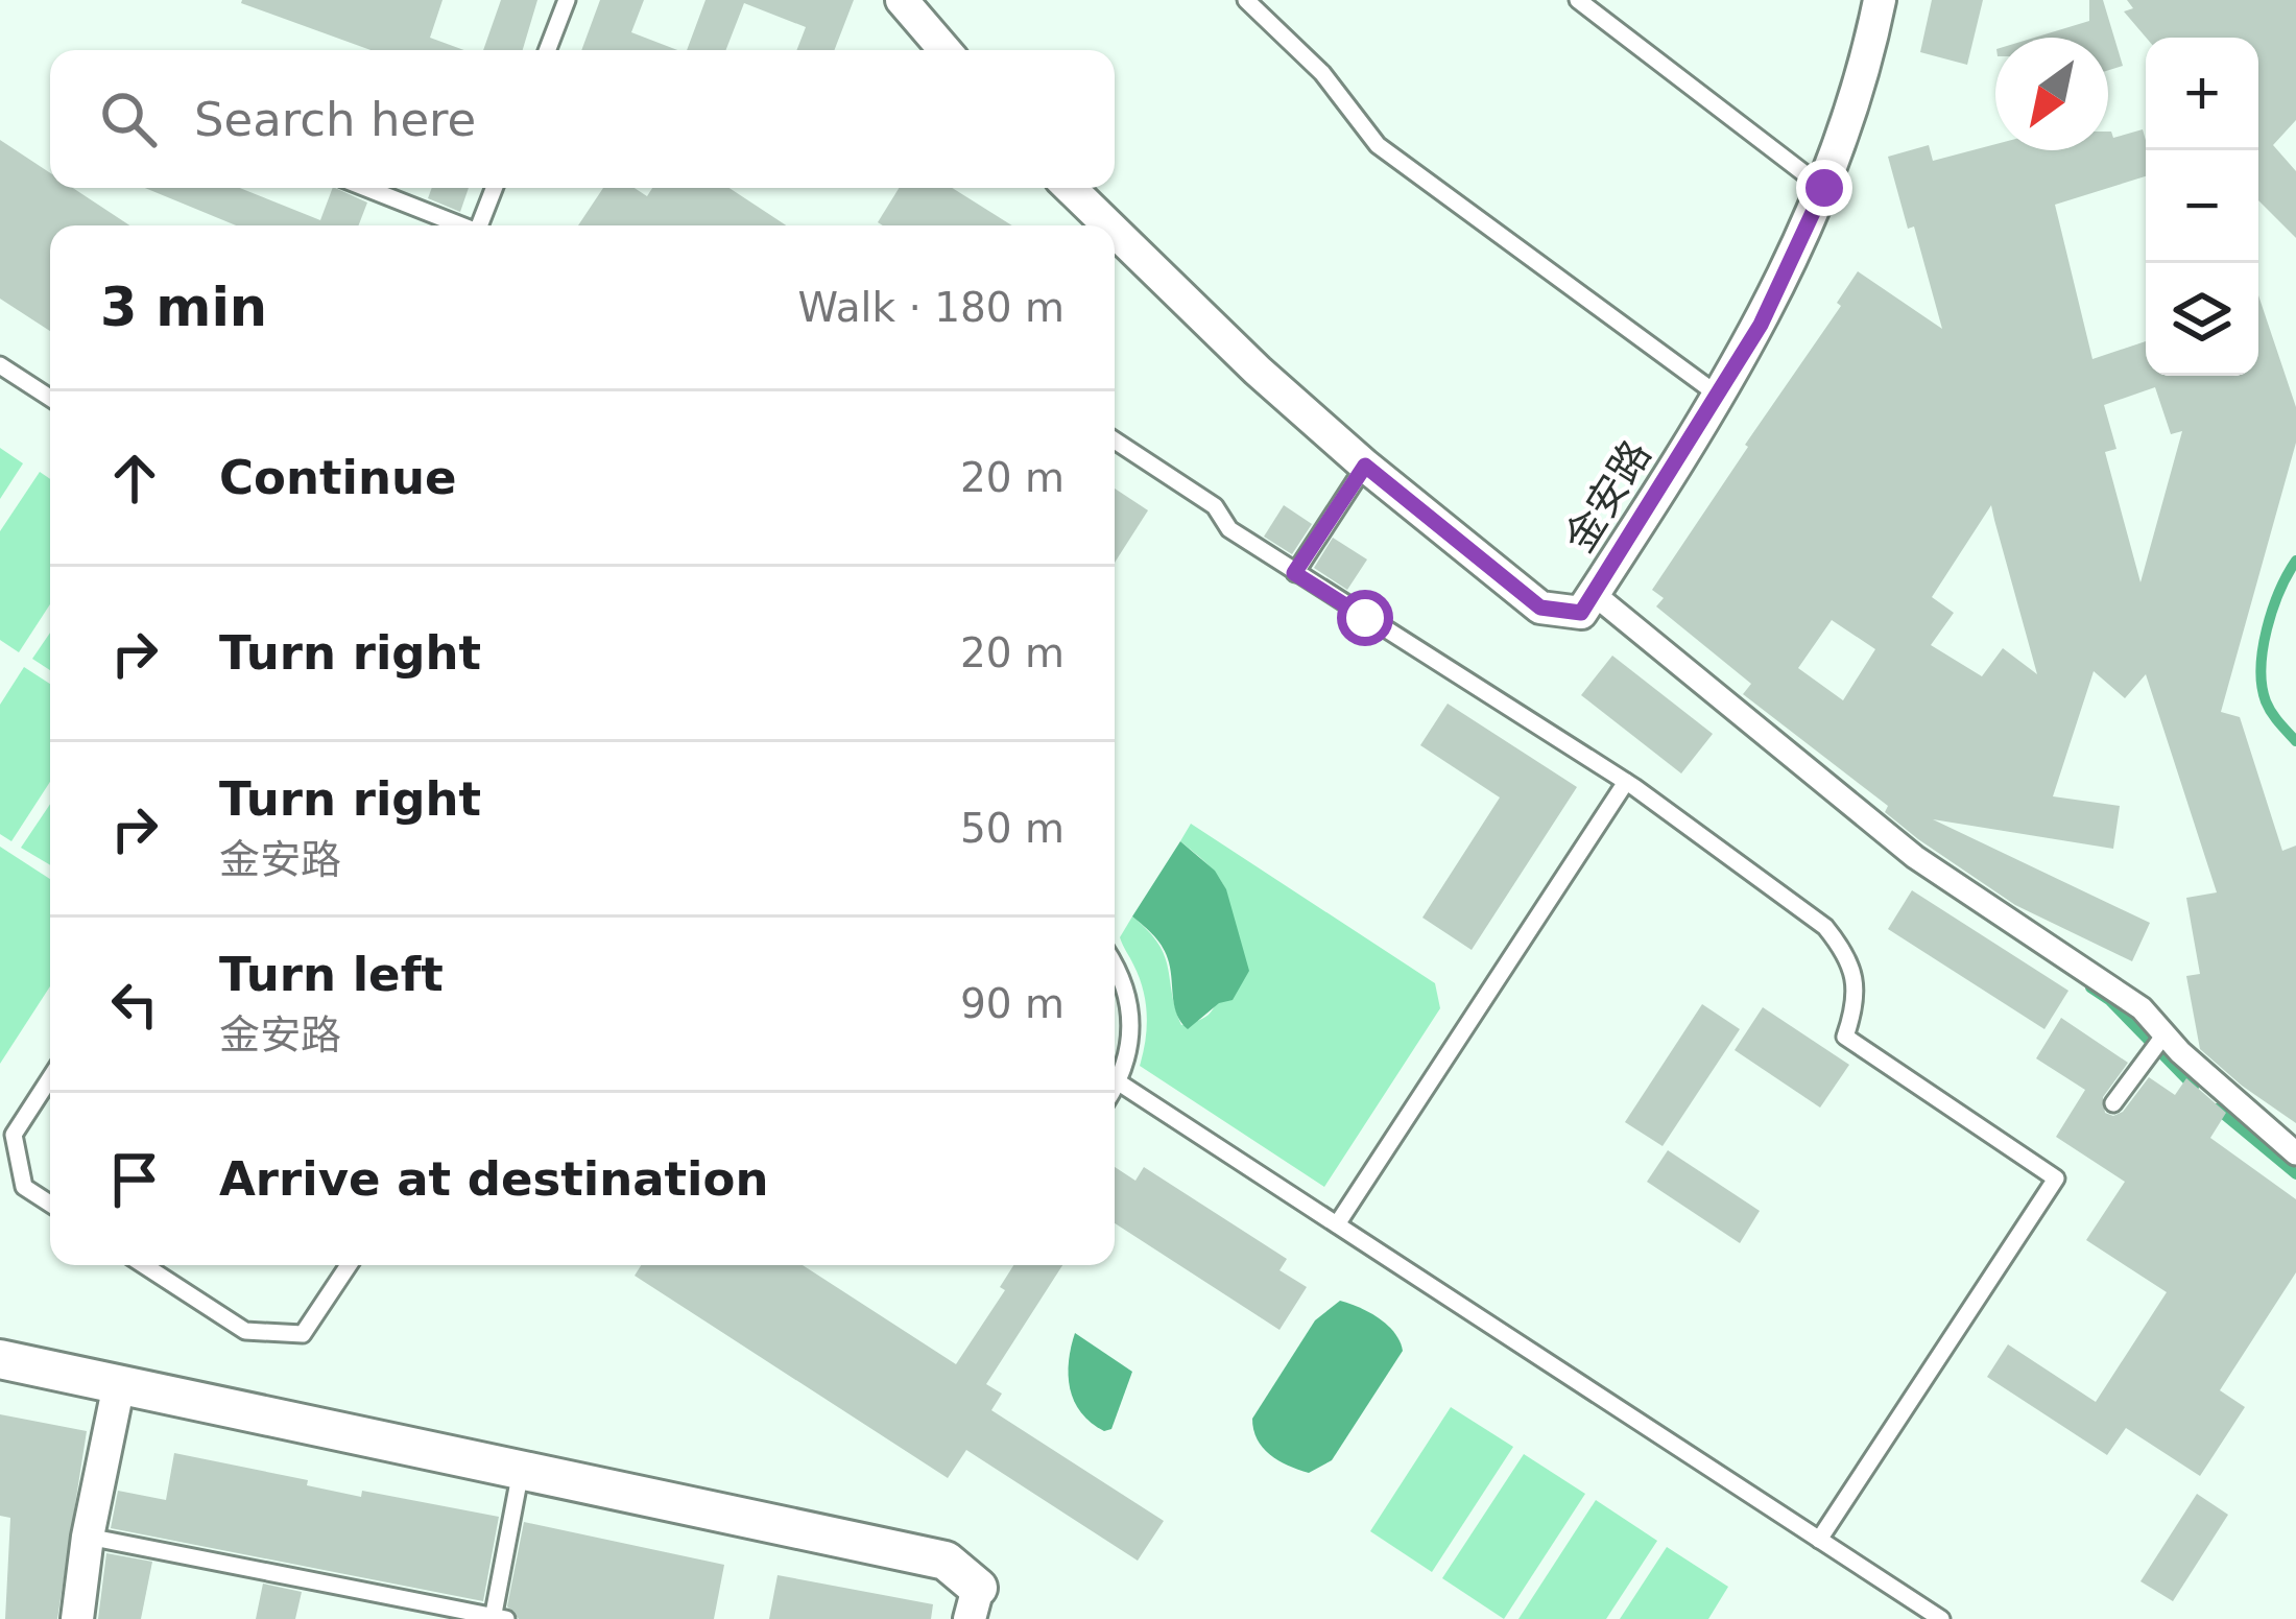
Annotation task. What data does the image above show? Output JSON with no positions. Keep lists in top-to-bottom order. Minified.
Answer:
{"streets":{"street":["金安路"]},"north":"bottom left","page":{"map_buttons":["+","−"],"search":"Search here","heading":["3 min","Walk · 180 m"],"list":[["Continue","20 m"],["Turn right","20 m"],["Turn right","金安路","50 m"],["Turn left","金安路","90 m"],"Arrive at destination"]}}
